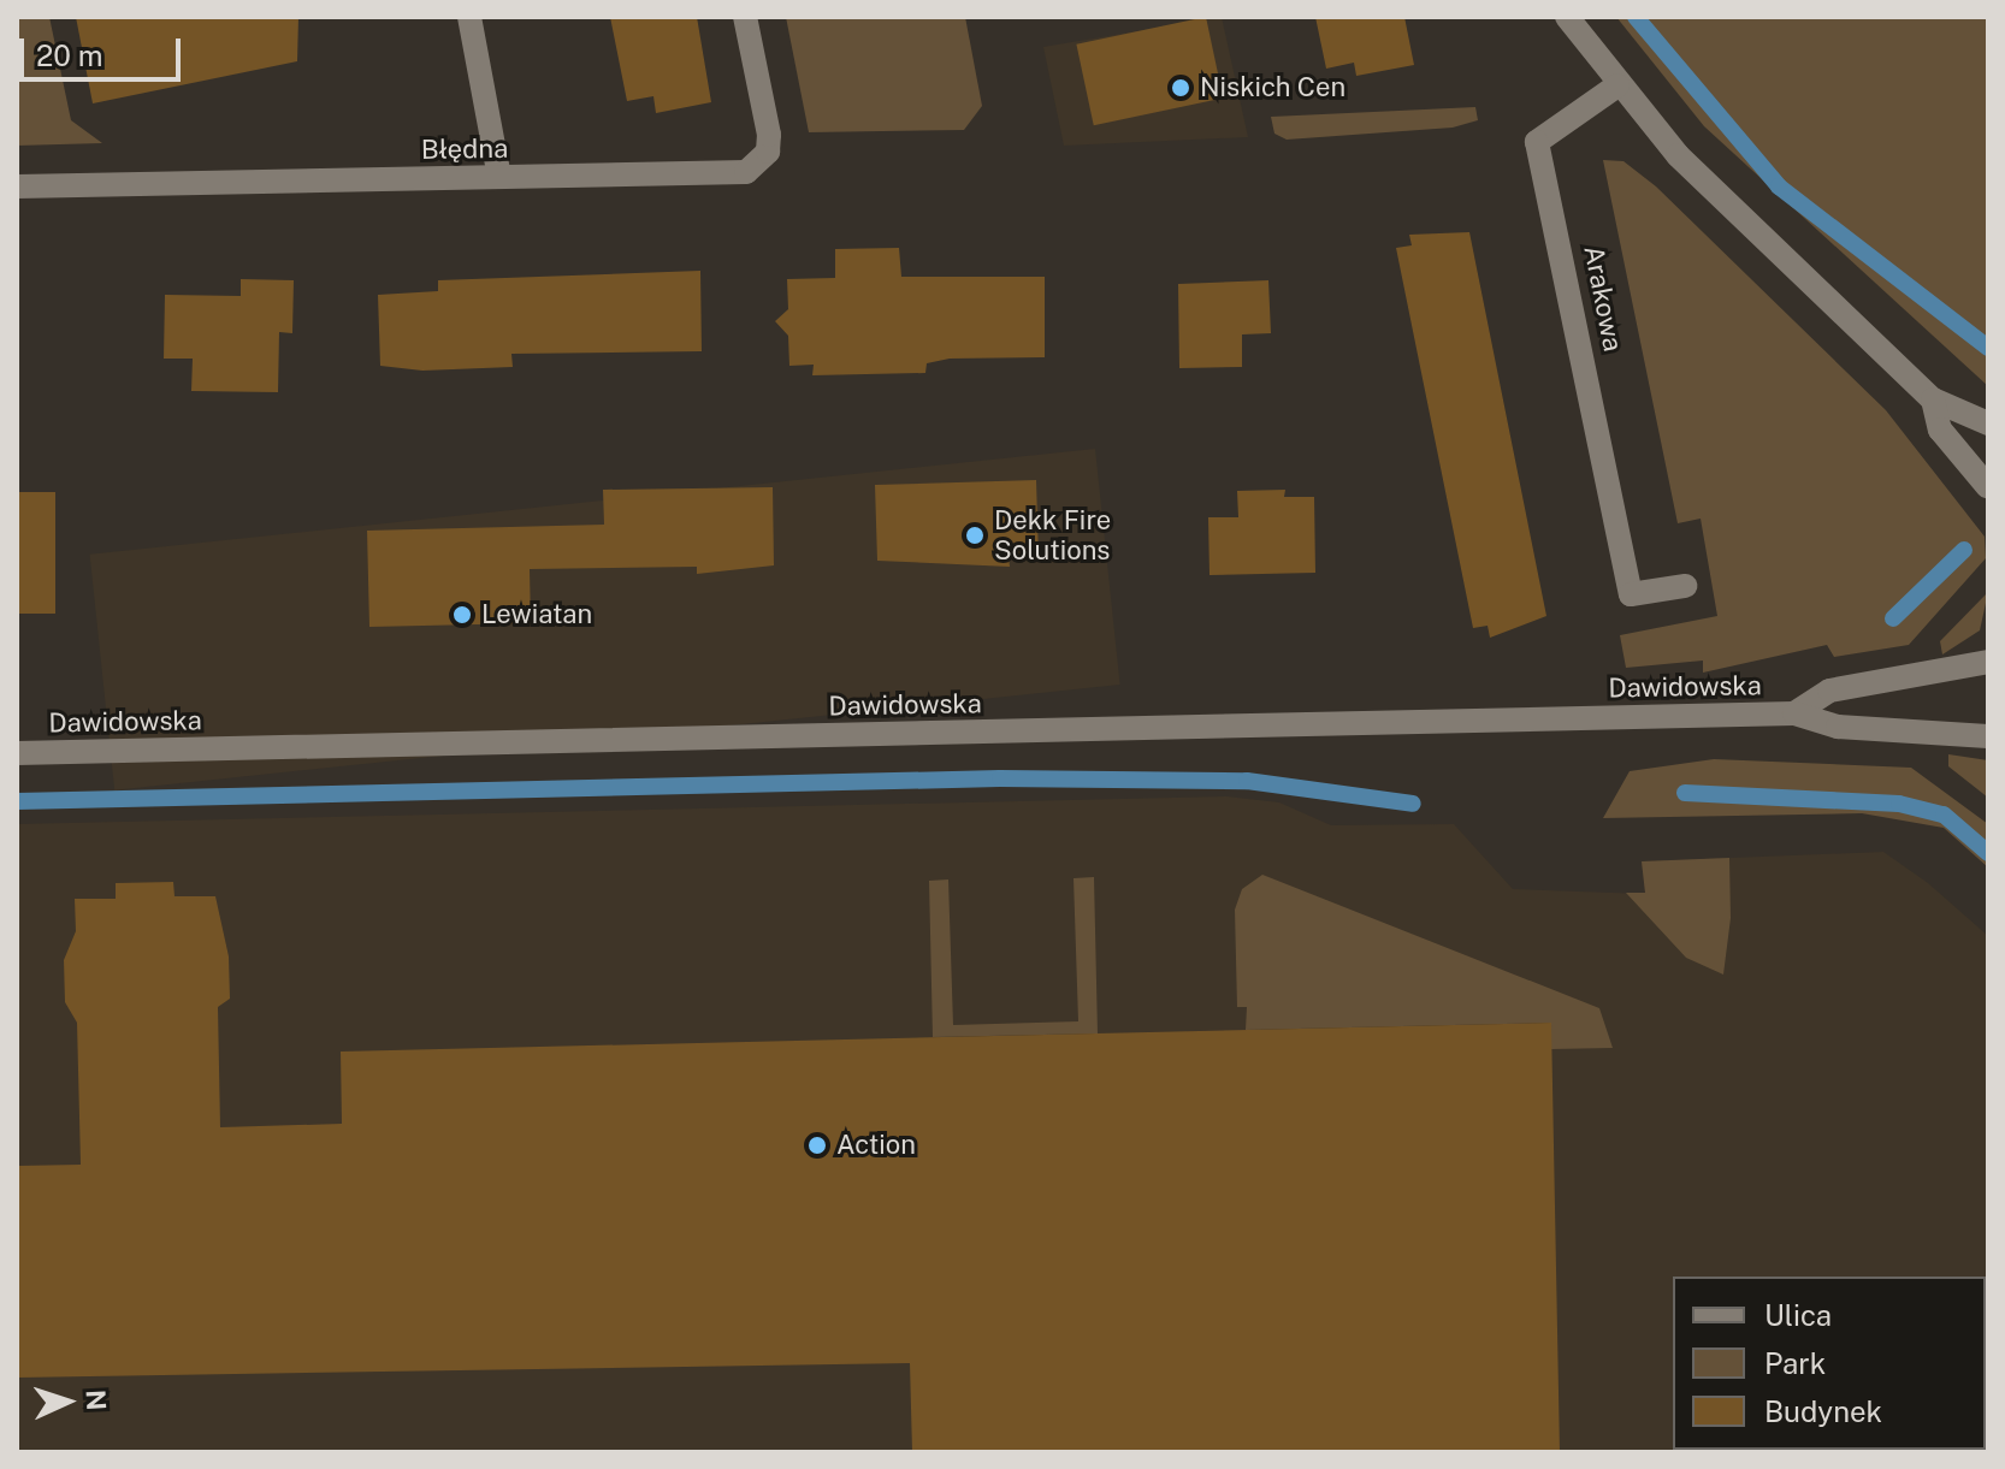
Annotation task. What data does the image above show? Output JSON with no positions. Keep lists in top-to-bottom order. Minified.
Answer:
{"streets":{"street":["Błędna","Arakowa","Dawidowska"]},"places":["Niskich Cen","Dekk Fire Solutions","Lewiatan","Action"],"legend":["Ulica","Park","Budynek"],"scale_bar":"20 m","north":"right"}
